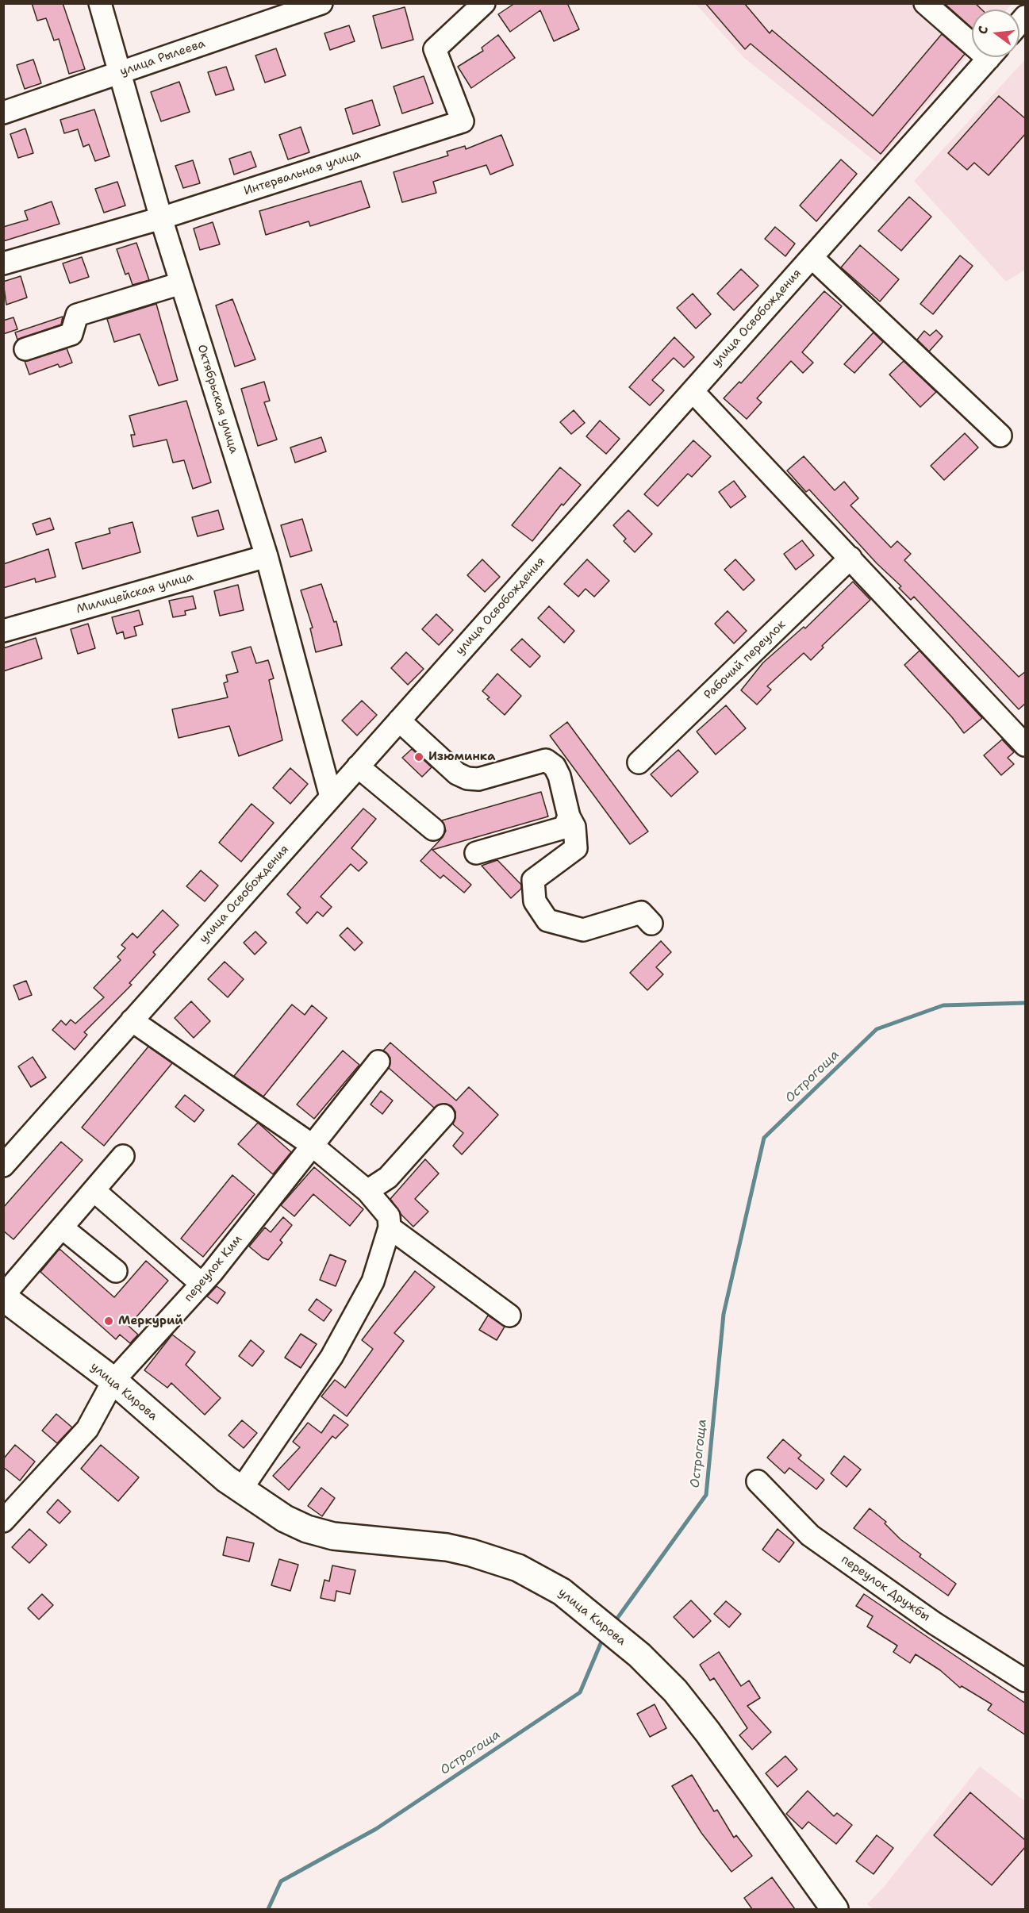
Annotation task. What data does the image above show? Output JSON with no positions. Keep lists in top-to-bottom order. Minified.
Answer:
{"streets":{"main road":["улица Кирова"],"street":["улица Рылеева","Интервальная улица","улица Освобождения","Октябрьская улица","Милицейская улица","Рабочий переулок","переулок Ким","переулок Дружбы"]},"crossings":[["улица Рылеева","Октябрьская улица"],["Интервальная улица","Октябрьская улица"],["улица Освобождения","Октябрьская улица"],["Октябрьская улица","Милицейская улица"],["переулок Ким","улица Кирова"]],"water":["Острогоща"],"places":["Изюминка","Меркурий"],"north":"left"}
